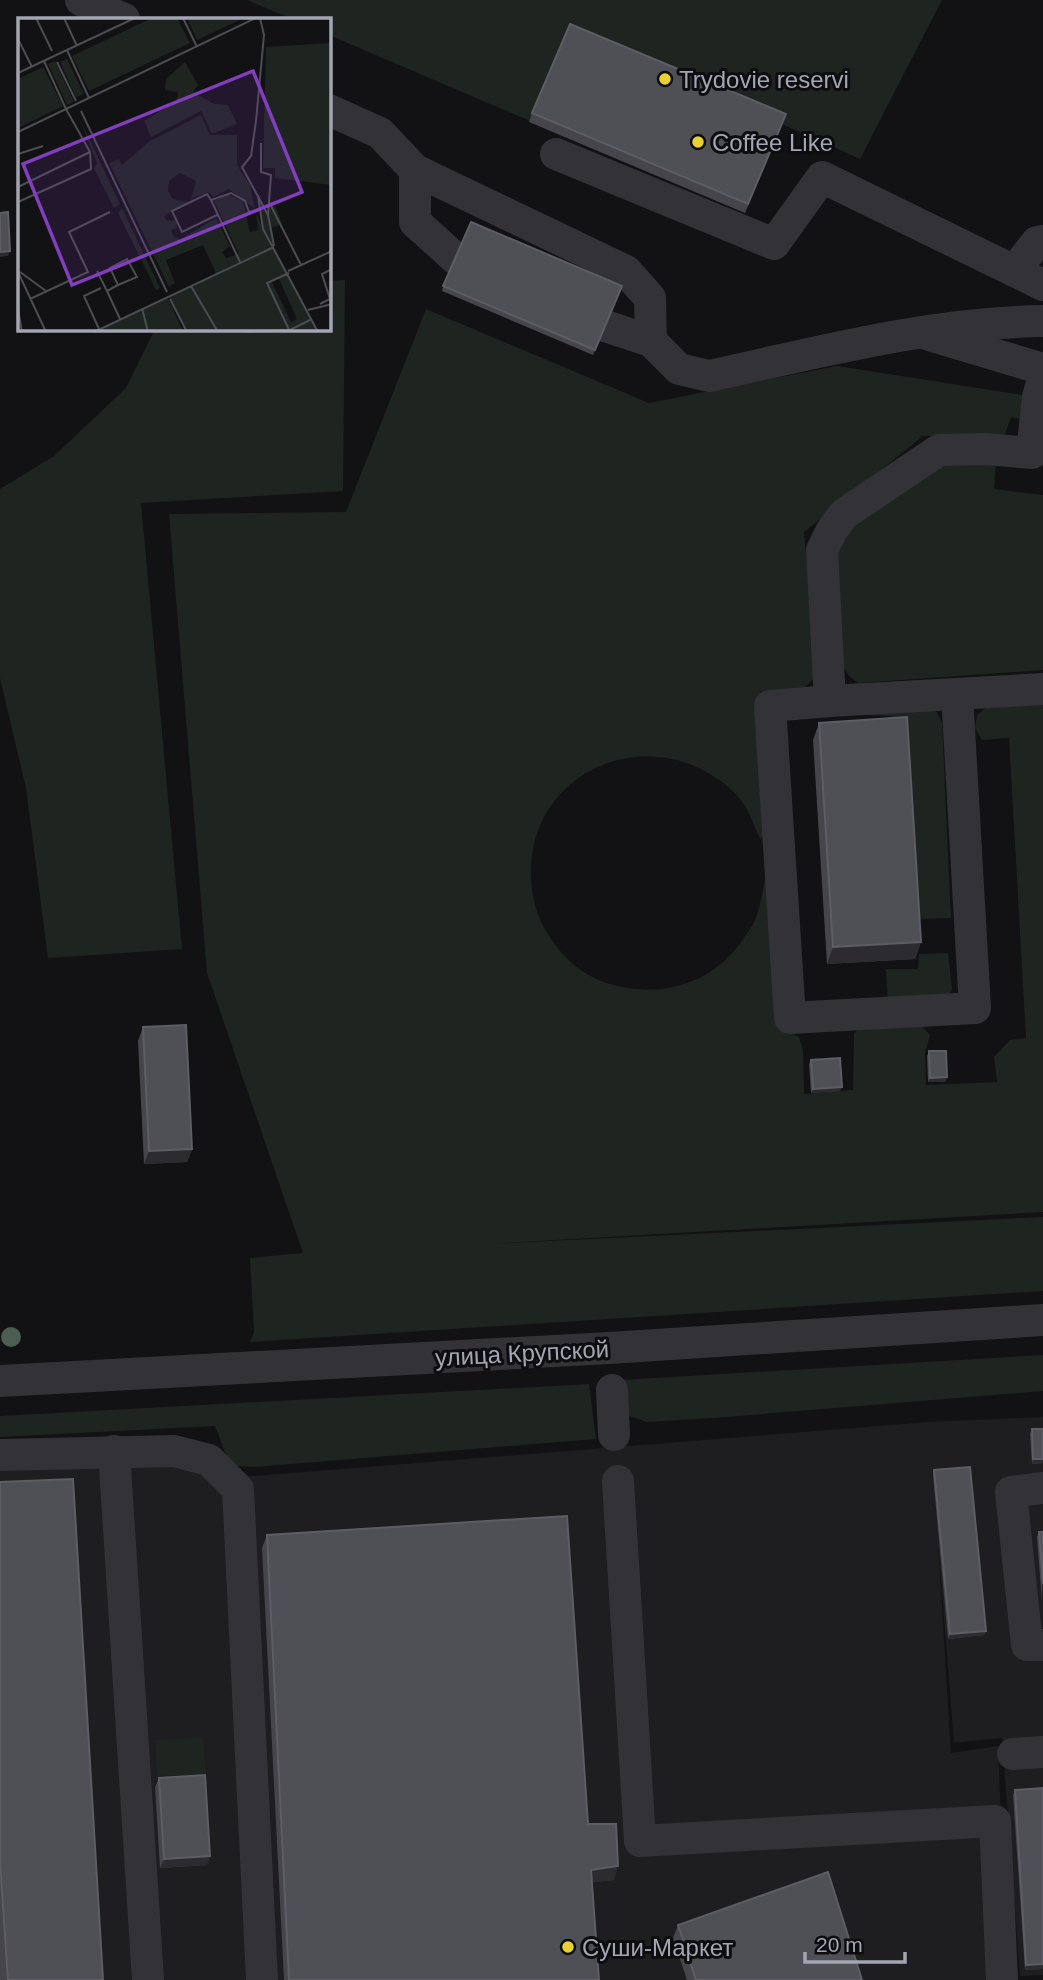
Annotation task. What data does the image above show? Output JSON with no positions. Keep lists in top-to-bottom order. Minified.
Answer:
{"streets":{"street":["улица Крупской"]},"places":["Trydovie reservi","Coffee Like","Суши-Маркет"],"scale_bar":"20 m"}
